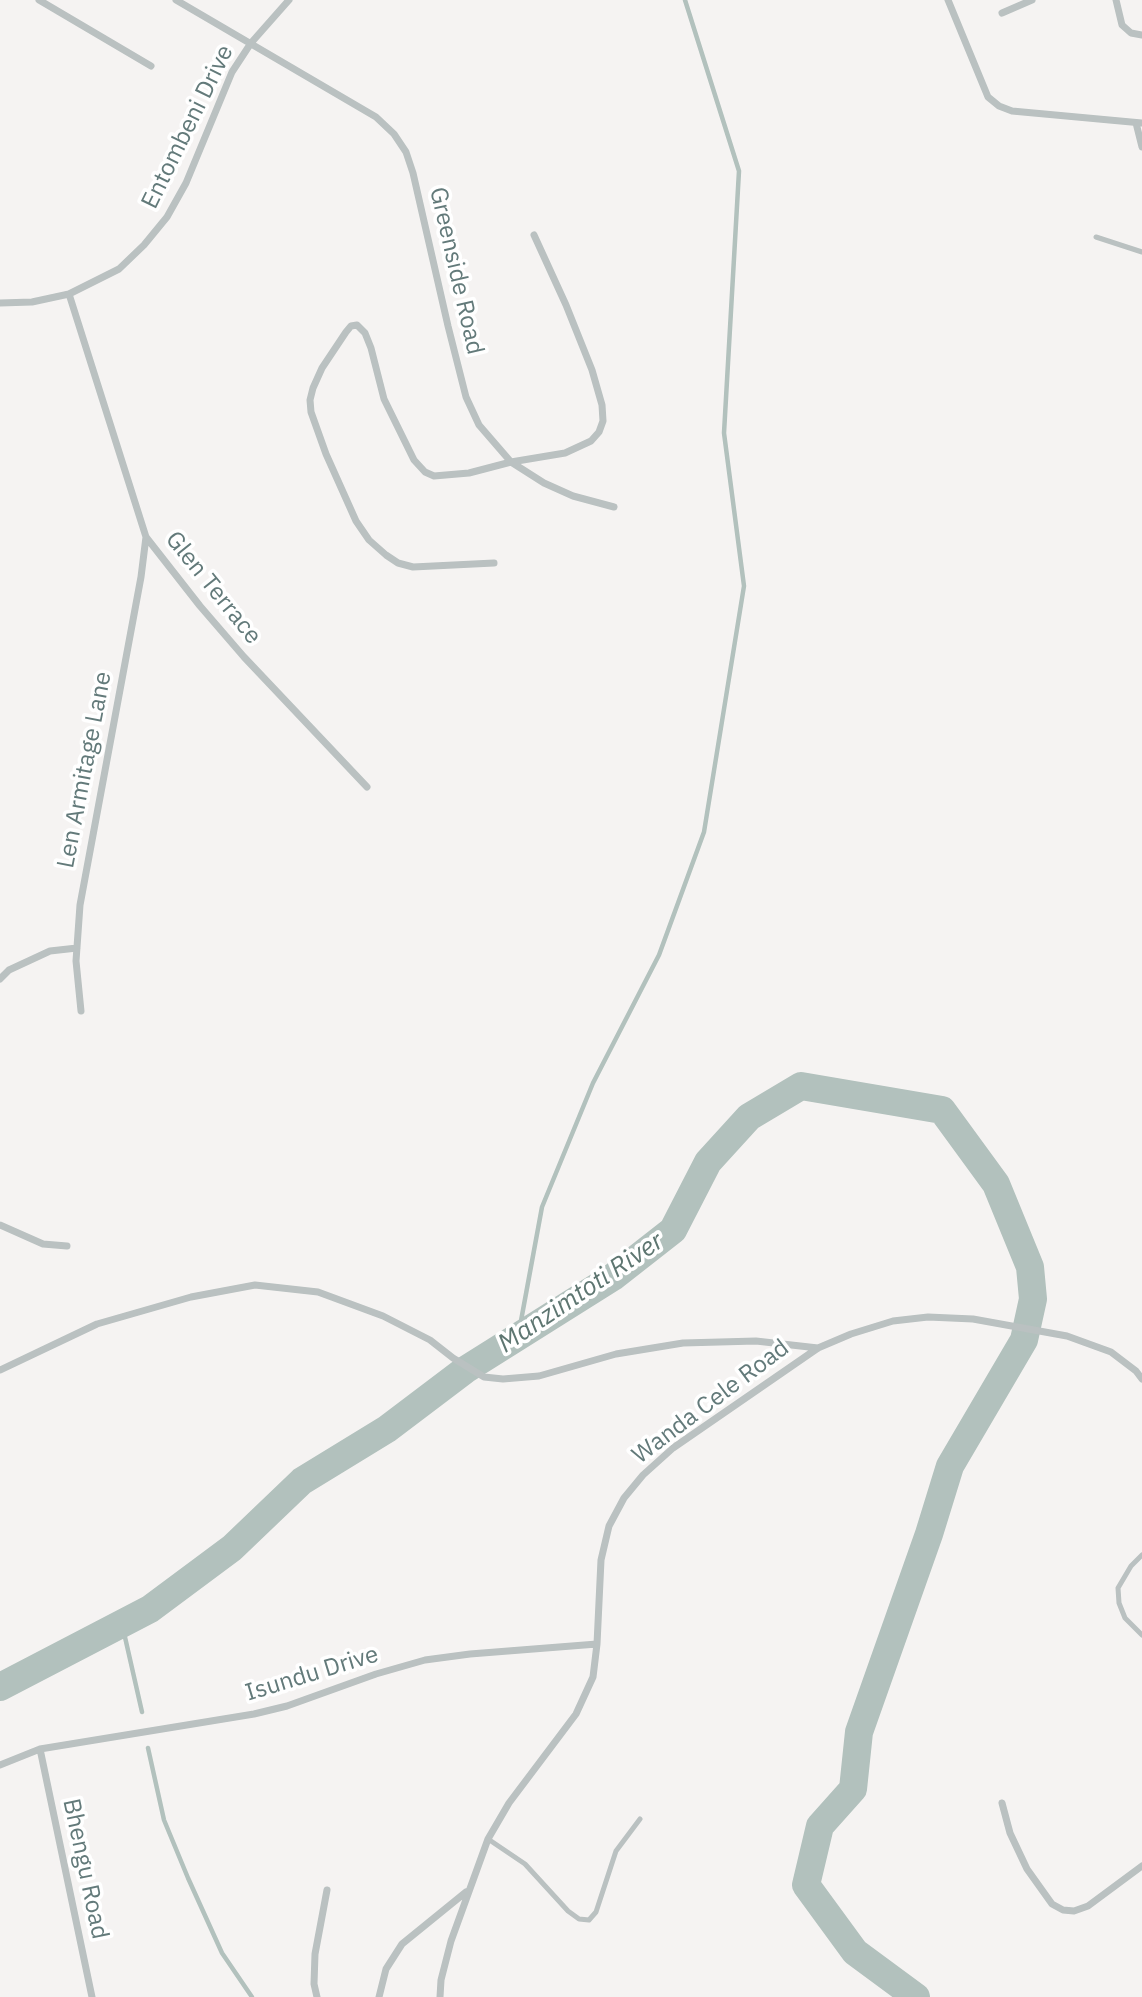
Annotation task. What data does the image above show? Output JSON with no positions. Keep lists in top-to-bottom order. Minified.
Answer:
{"streets":{"street":["Entombeni Drive","Greenside Road","Glen Terrace","Len Armitage Lane","Wanda Cele Road","Isundu Drive","Bhengu Road"]},"crossings":[["Entombeni Drive","Greenside Road"],["Entombeni Drive","Glen Terrace"],["Glen Terrace","Len Armitage Lane"],["Wanda Cele Road","Isundu Drive"],["Isundu Drive","Bhengu Road"]],"water":["Manzimtoti River"]}
